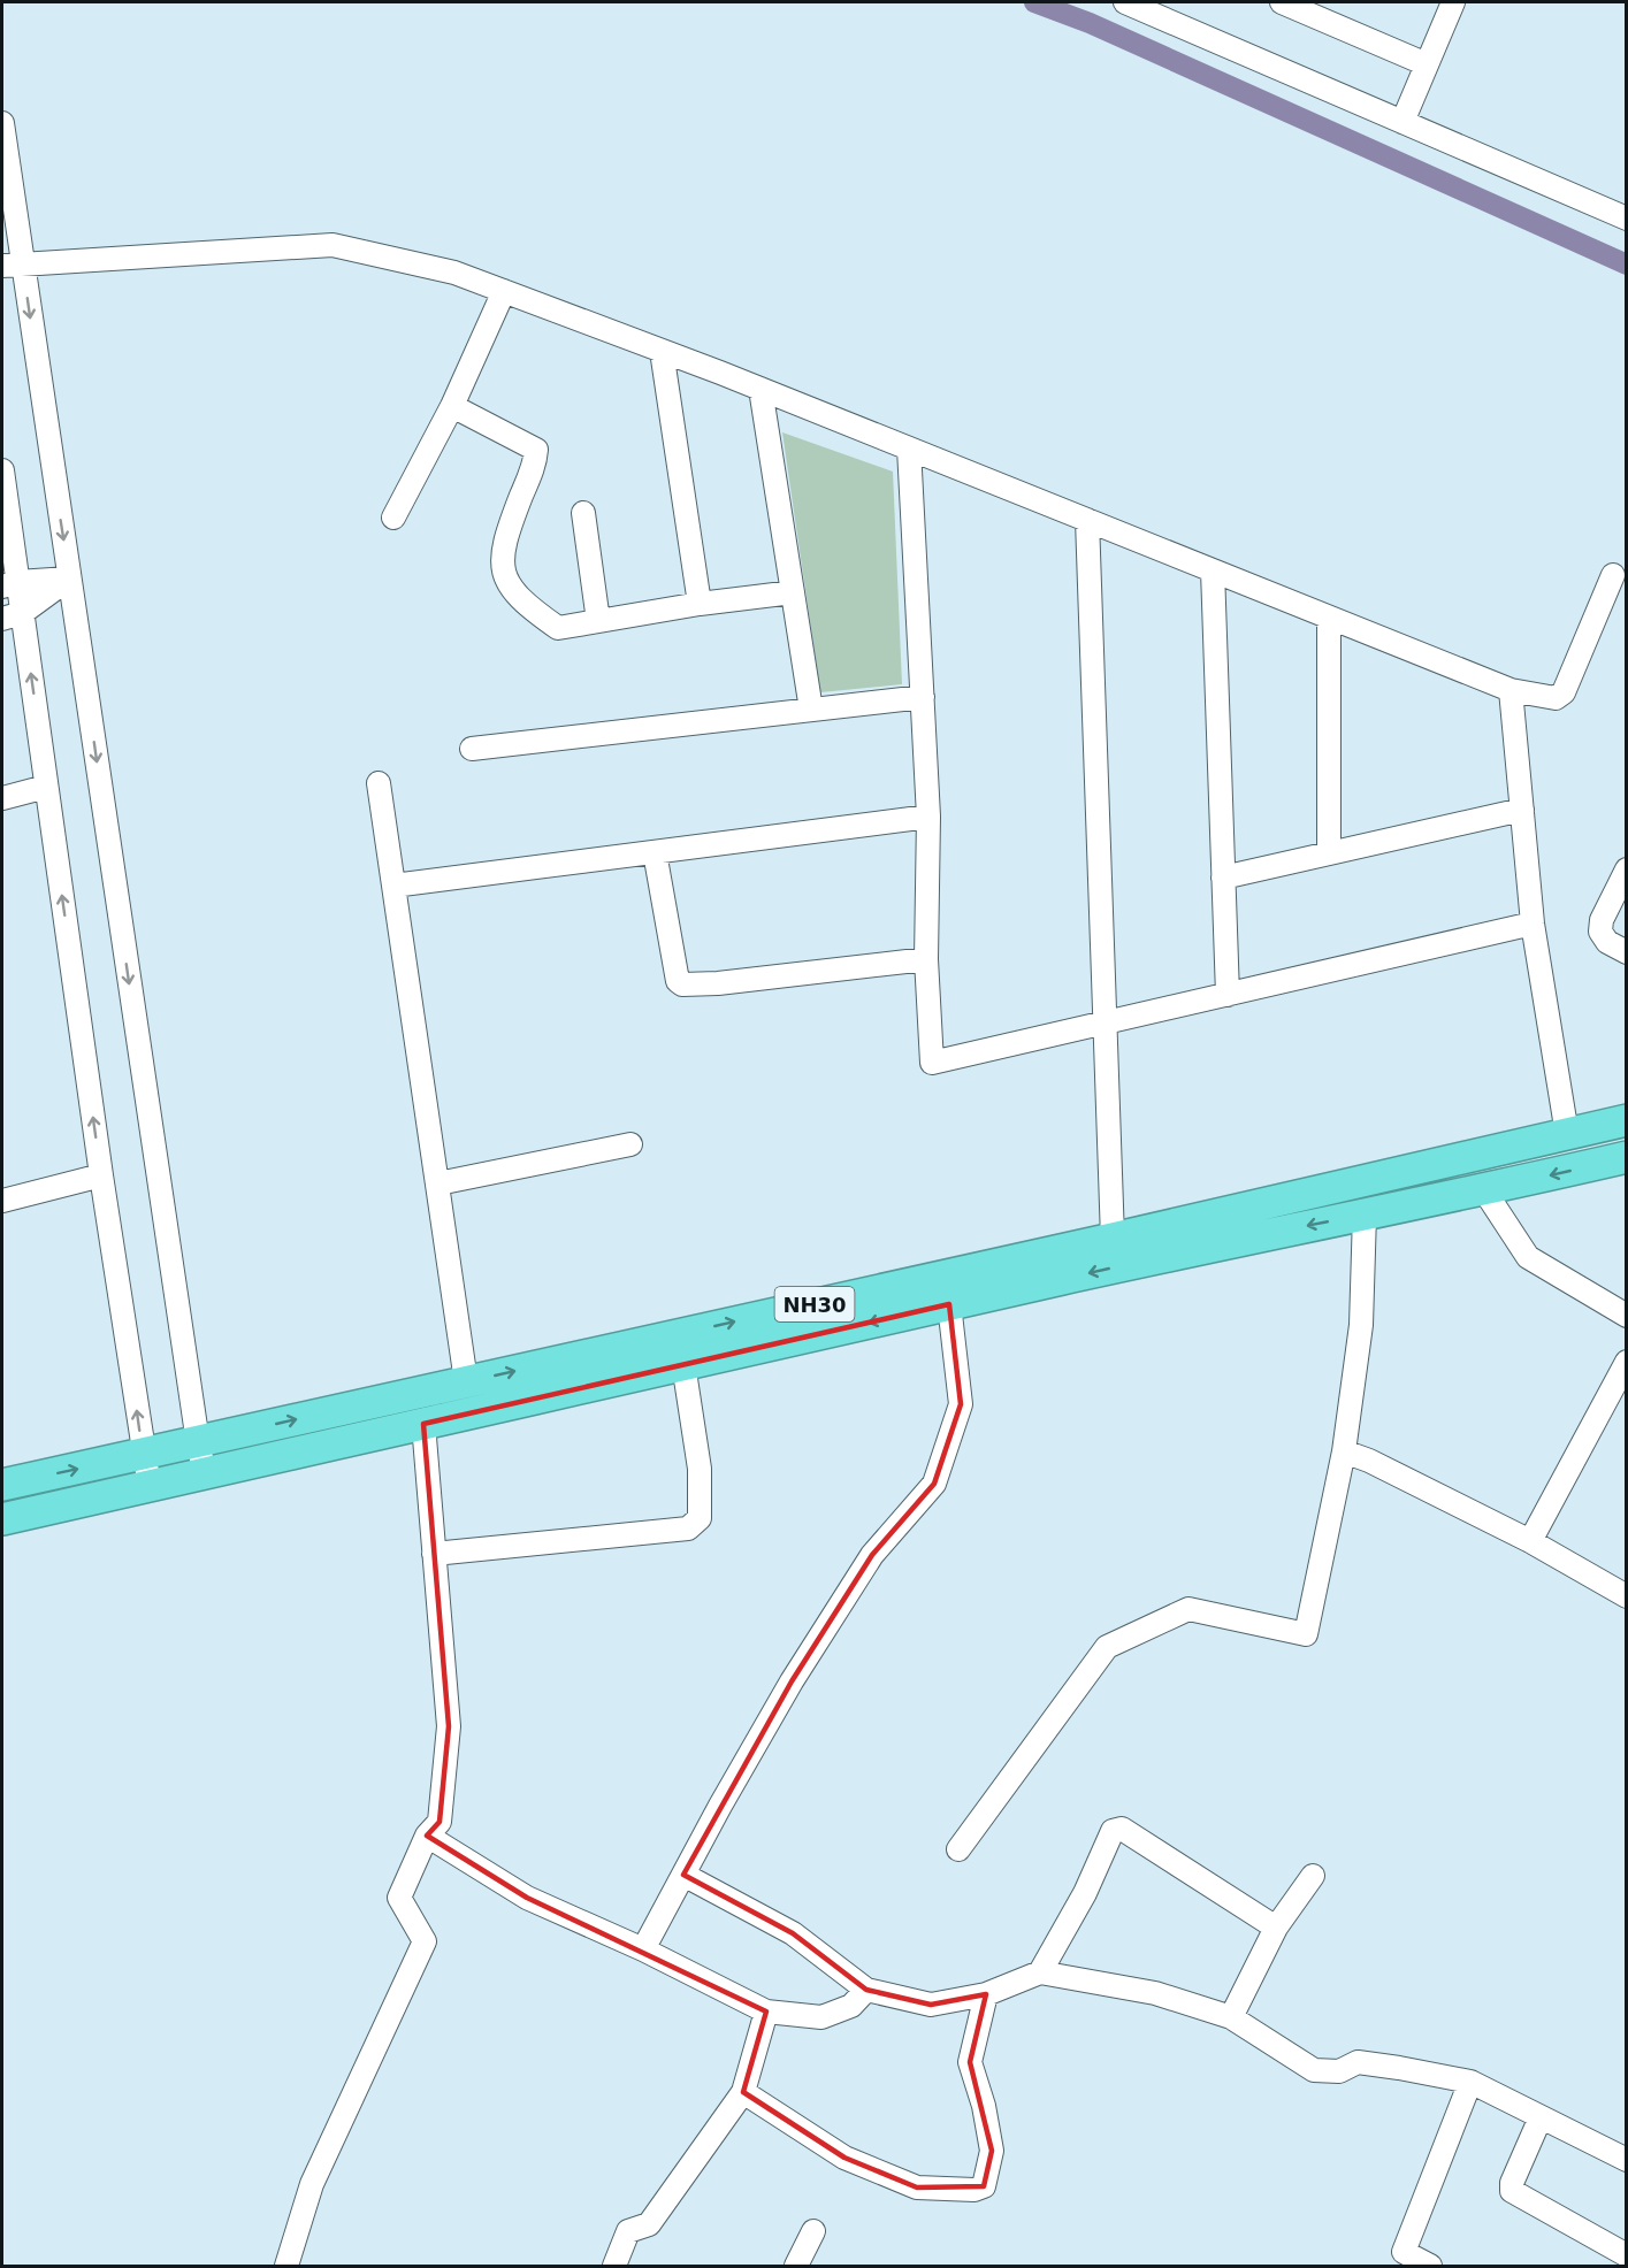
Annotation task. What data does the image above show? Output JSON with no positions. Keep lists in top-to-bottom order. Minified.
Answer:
{"streets":{"highway":["NH30"]}}
